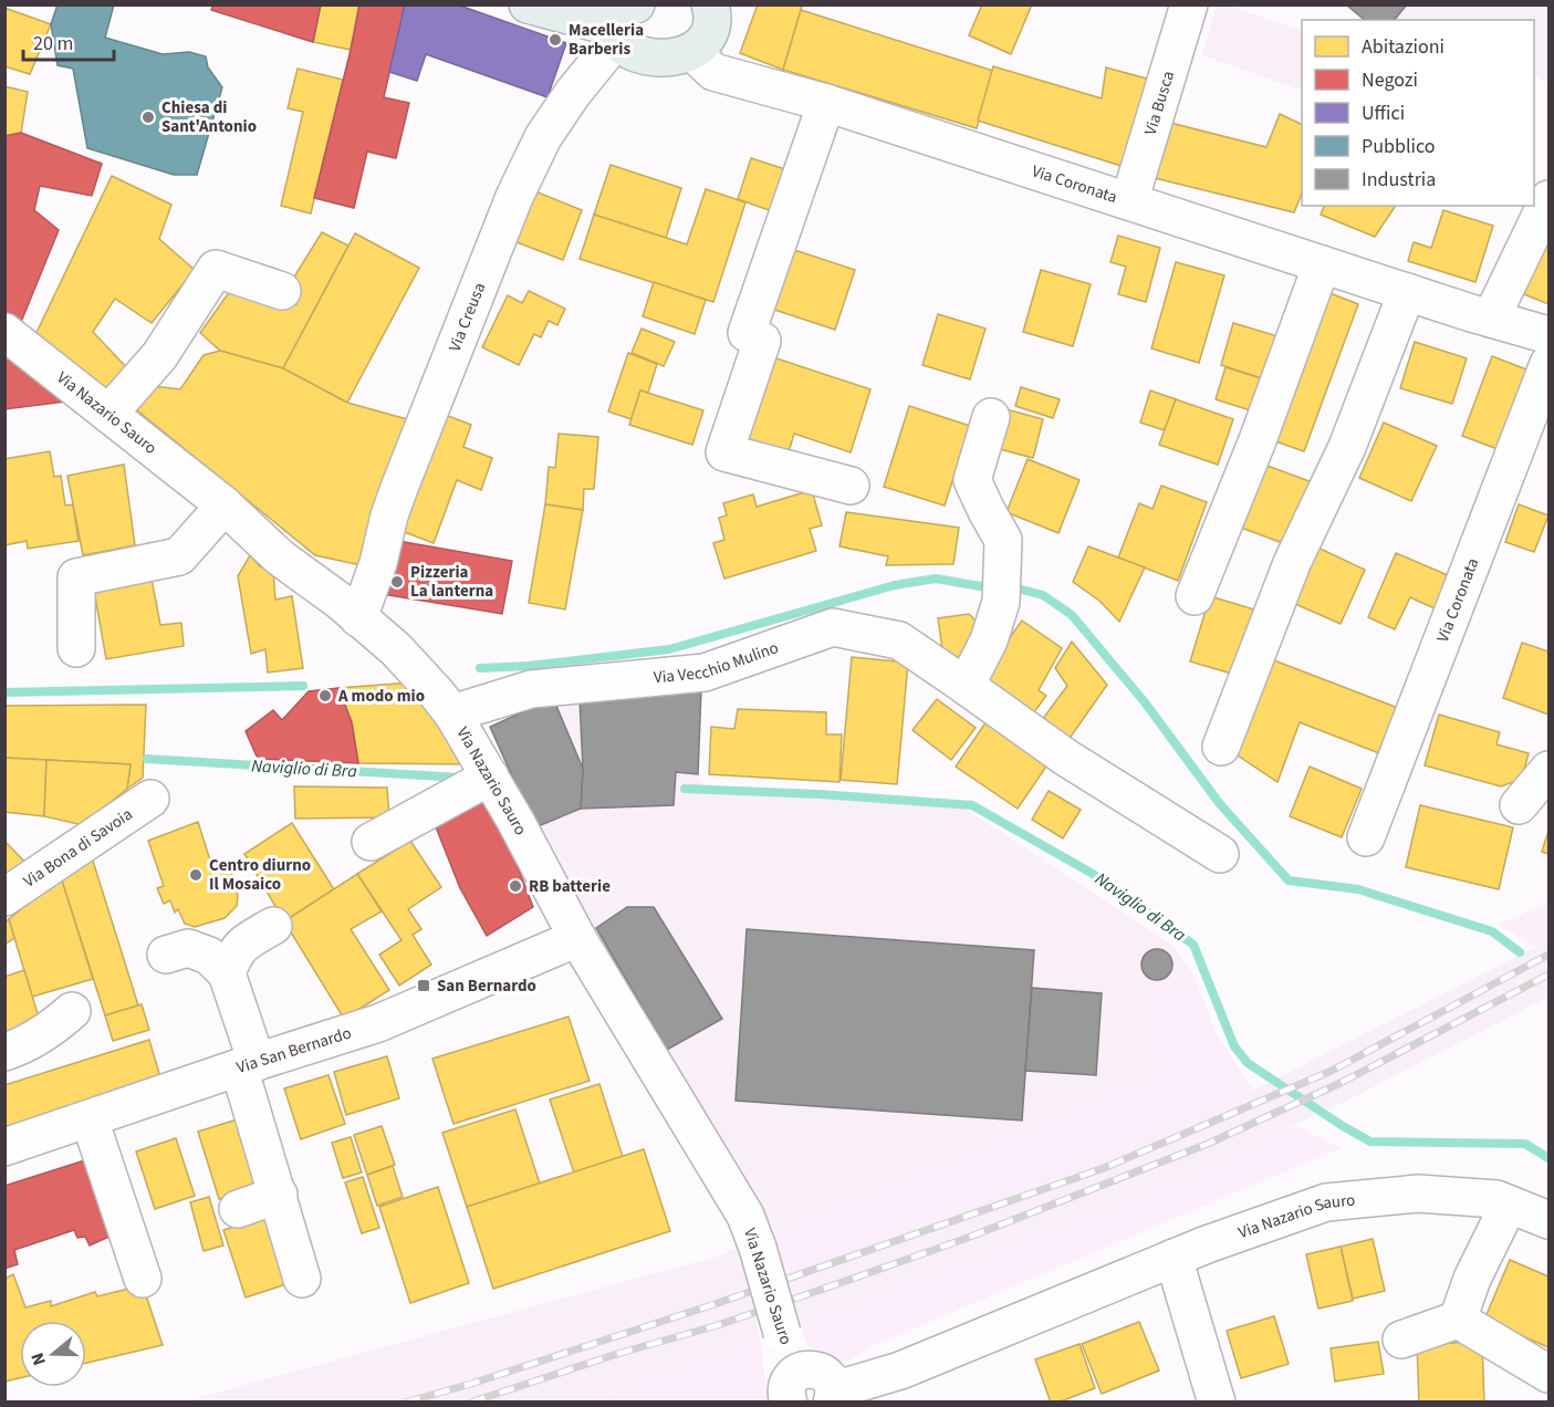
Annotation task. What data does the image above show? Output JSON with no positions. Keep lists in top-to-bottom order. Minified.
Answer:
{"streets":{"street":["Via Busca","Via Coronata","Via Creusa","Via Nazario Sauro","Via Vecchio Mulino","Via Bona di Savoia","Via San Bernardo"]},"crossings":[["Via Busca","Via Coronata"],["Via Creusa","Via Nazario Sauro"],["Via Nazario Sauro","Via Vecchio Mulino"],["Via Nazario Sauro","Via San Bernardo"]],"water":["Naviglio di Bra"],"places":{"other":["Macelleria Barberis","Chiesa di Sant'Antonio","Pizzeria La lanterna","A modo mio","Centro diurno Il Mosaico","RB batterie"],"transit":["San Bernardo"]},"legend":["Abitazioni","Negozi","Uffici","Pubblico","Industria"],"scale_bar":"20 m","north":"left"}
